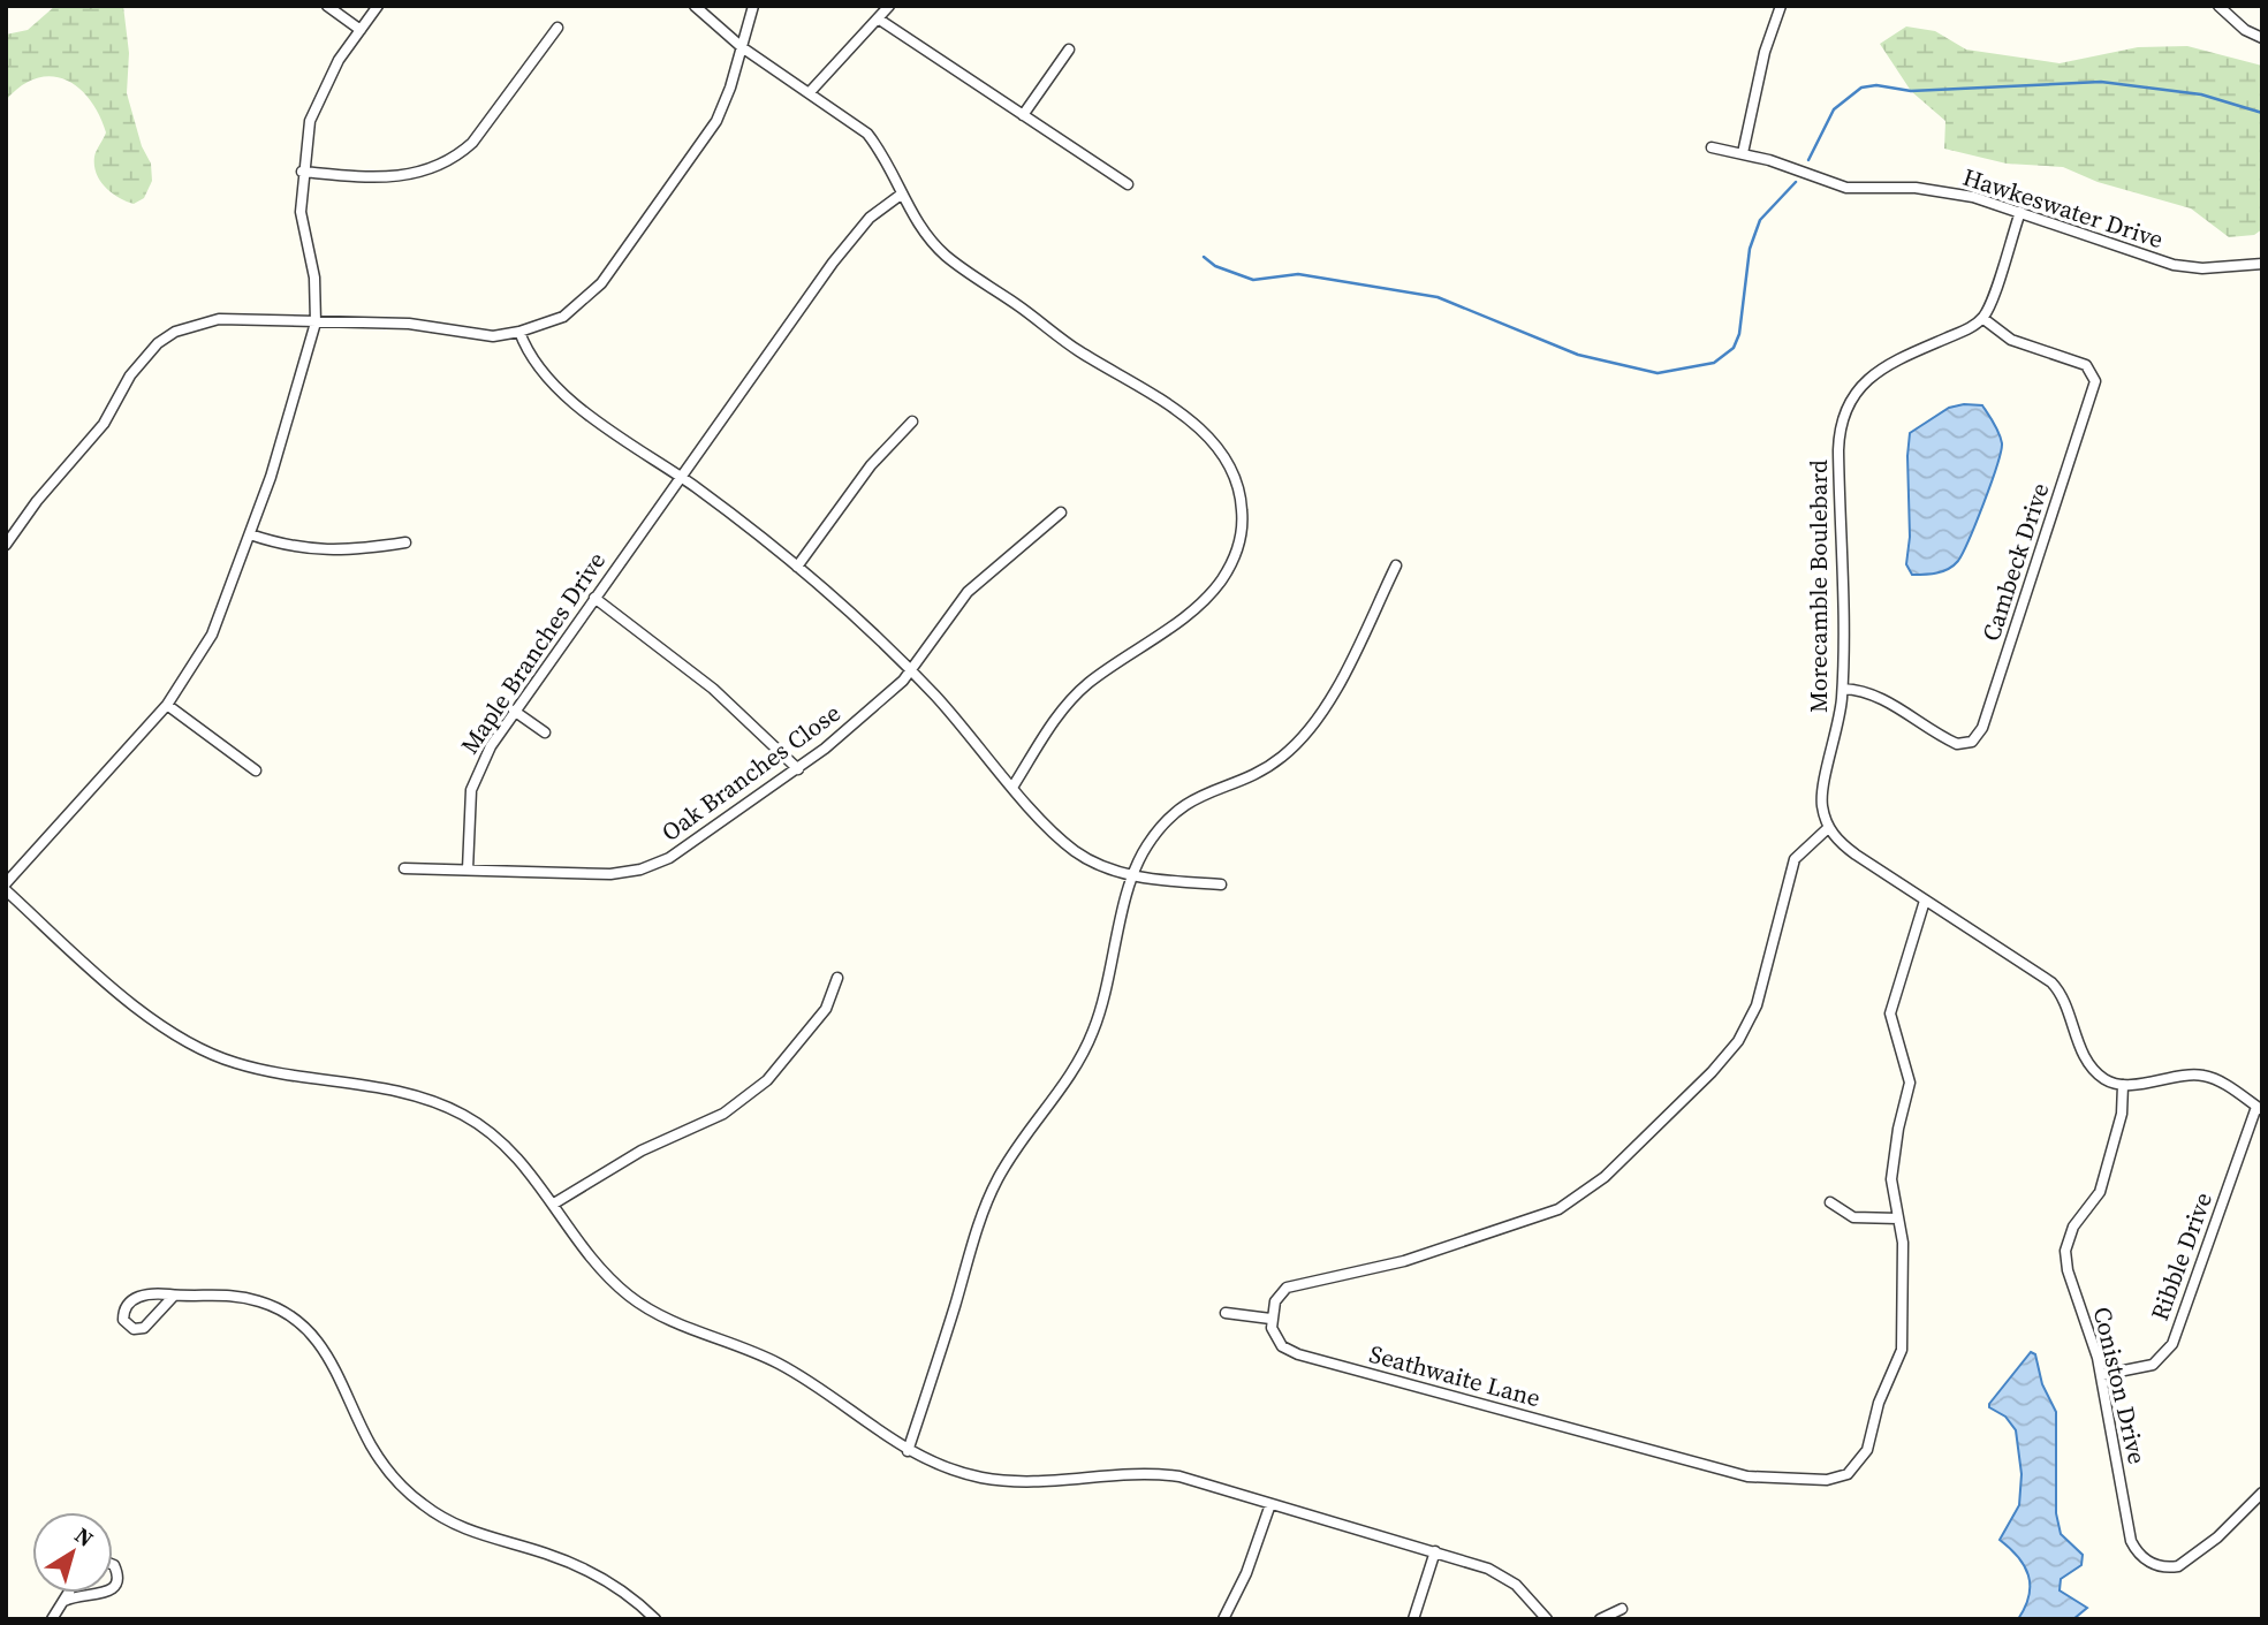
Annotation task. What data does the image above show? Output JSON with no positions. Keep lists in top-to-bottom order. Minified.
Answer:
{"streets":{"street":["Hawkeswater Drive","Cambeck Drive","Morecamble Boulebard","Maple Branches Drive","Oak Branches Close","Ribble Drive","Seathwaite Lane","Coniston Drive"]},"crossings":[["Cambeck Drive","Morecamble Boulebard"],["Maple Branches Drive","Oak Branches Close"],["Ribble Drive","Coniston Drive"]],"north":"top right"}
